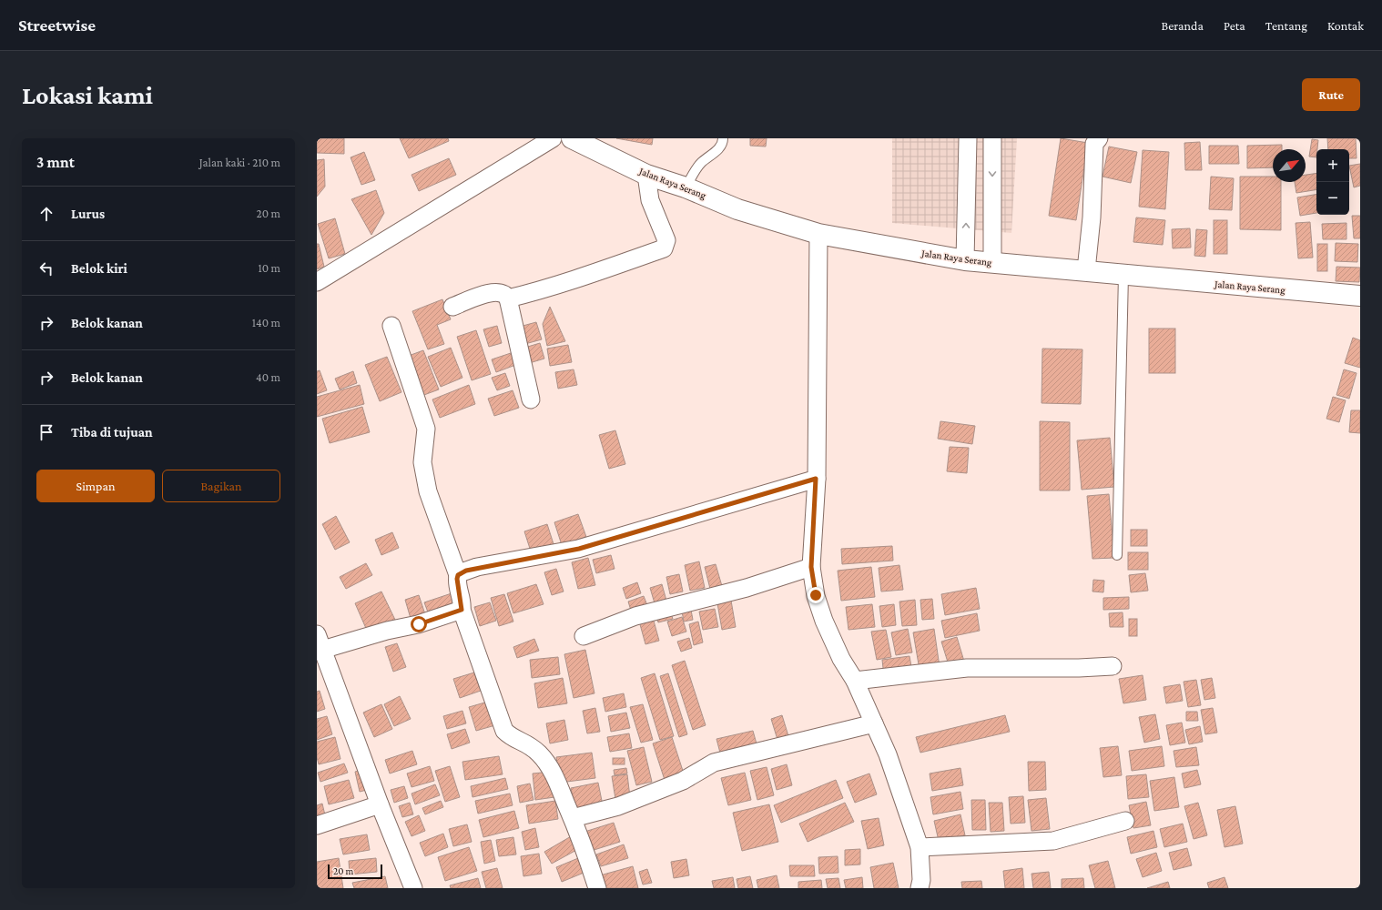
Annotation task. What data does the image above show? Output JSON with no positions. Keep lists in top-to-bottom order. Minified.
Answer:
{"streets":{"highway":["Jalan Raya Serang"]},"scale_bar":"20 m","north":"top right","page":{"header":"Streetwise","nav":["Beranda","Peta","Tentang","Kontak"],"buttons":["Rute",["Simpan","Bagikan"]],"title":"Lokasi kami","heading":["3 mnt","Jalan kaki · 210 m"],"map_buttons":["+","−"],"list":[["Lurus","20 m"],["Belok kiri","10 m"],["Belok kanan","140 m"],["Belok kanan","40 m"],"Tiba di tujuan"],"scale":"20 m"}}
